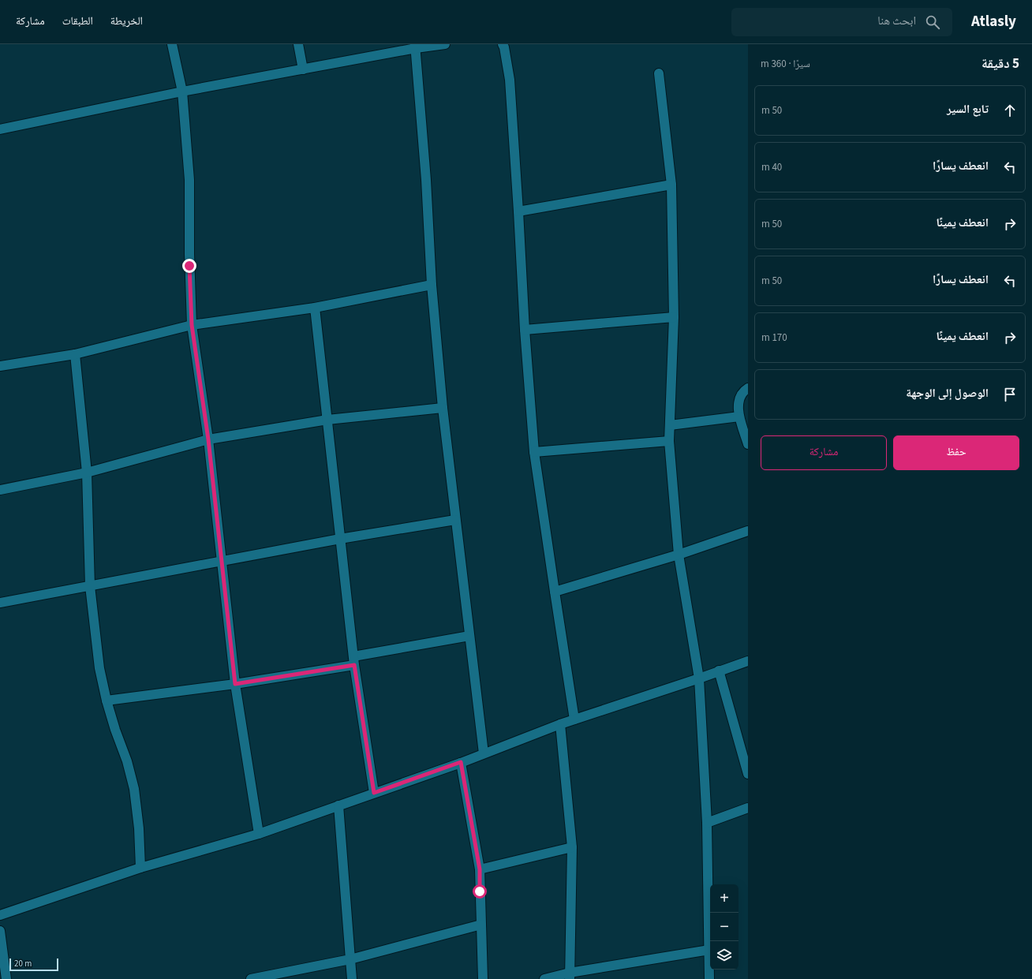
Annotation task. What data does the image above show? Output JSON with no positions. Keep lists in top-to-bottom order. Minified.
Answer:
{"scale_bar":"20 m","page":{"header":"Atlasly","search":"ابحث هنا","nav":["الخريطة","الطبقات","مشاركة"],"heading":["5 دقيقة","سيرًا · 360 m"],"list":[["تابع السير","50 m"],["انعطف يسارًا","40 m"],["انعطف يمينًا","50 m"],["انعطف يسارًا","50 m"],["انعطف يمينًا","170 m"],"الوصول إلى الوجهة"],"buttons":["حفظ","مشاركة"],"map_buttons":["+","−"],"scale":"20 m"}}
